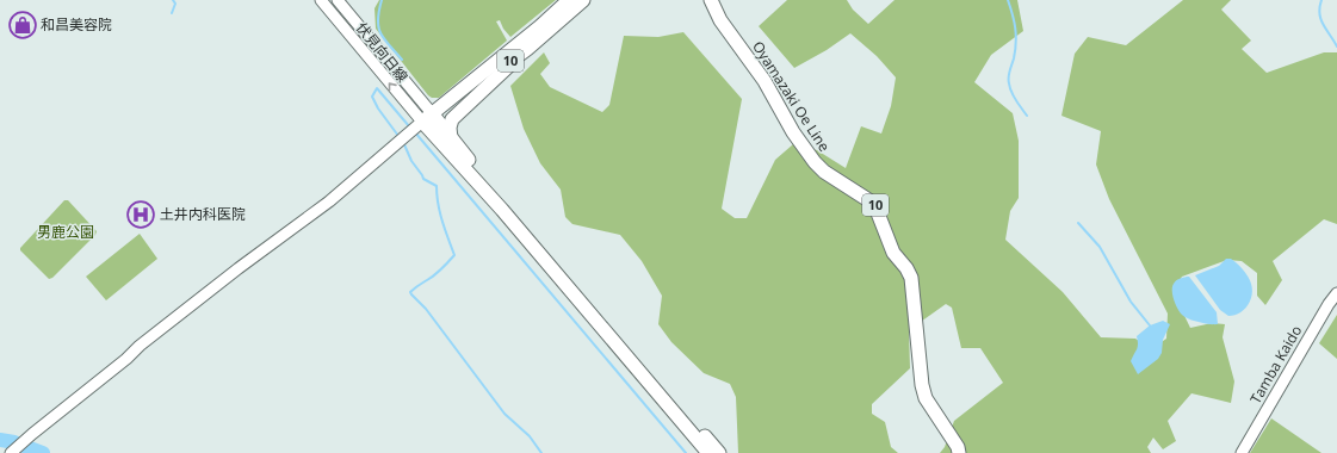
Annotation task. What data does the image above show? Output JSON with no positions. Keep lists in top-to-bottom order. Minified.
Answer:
{"streets":{"main road":["10","Oyamazaki Oe Line"],"street":["伏見向日線","Tamba Kaido"]},"crossings":[["伏見向日線","10"]],"parks":["男鹿公園"],"places":{"shop":["和昌美容院"],"hospital":["土井内科医院"]}}
